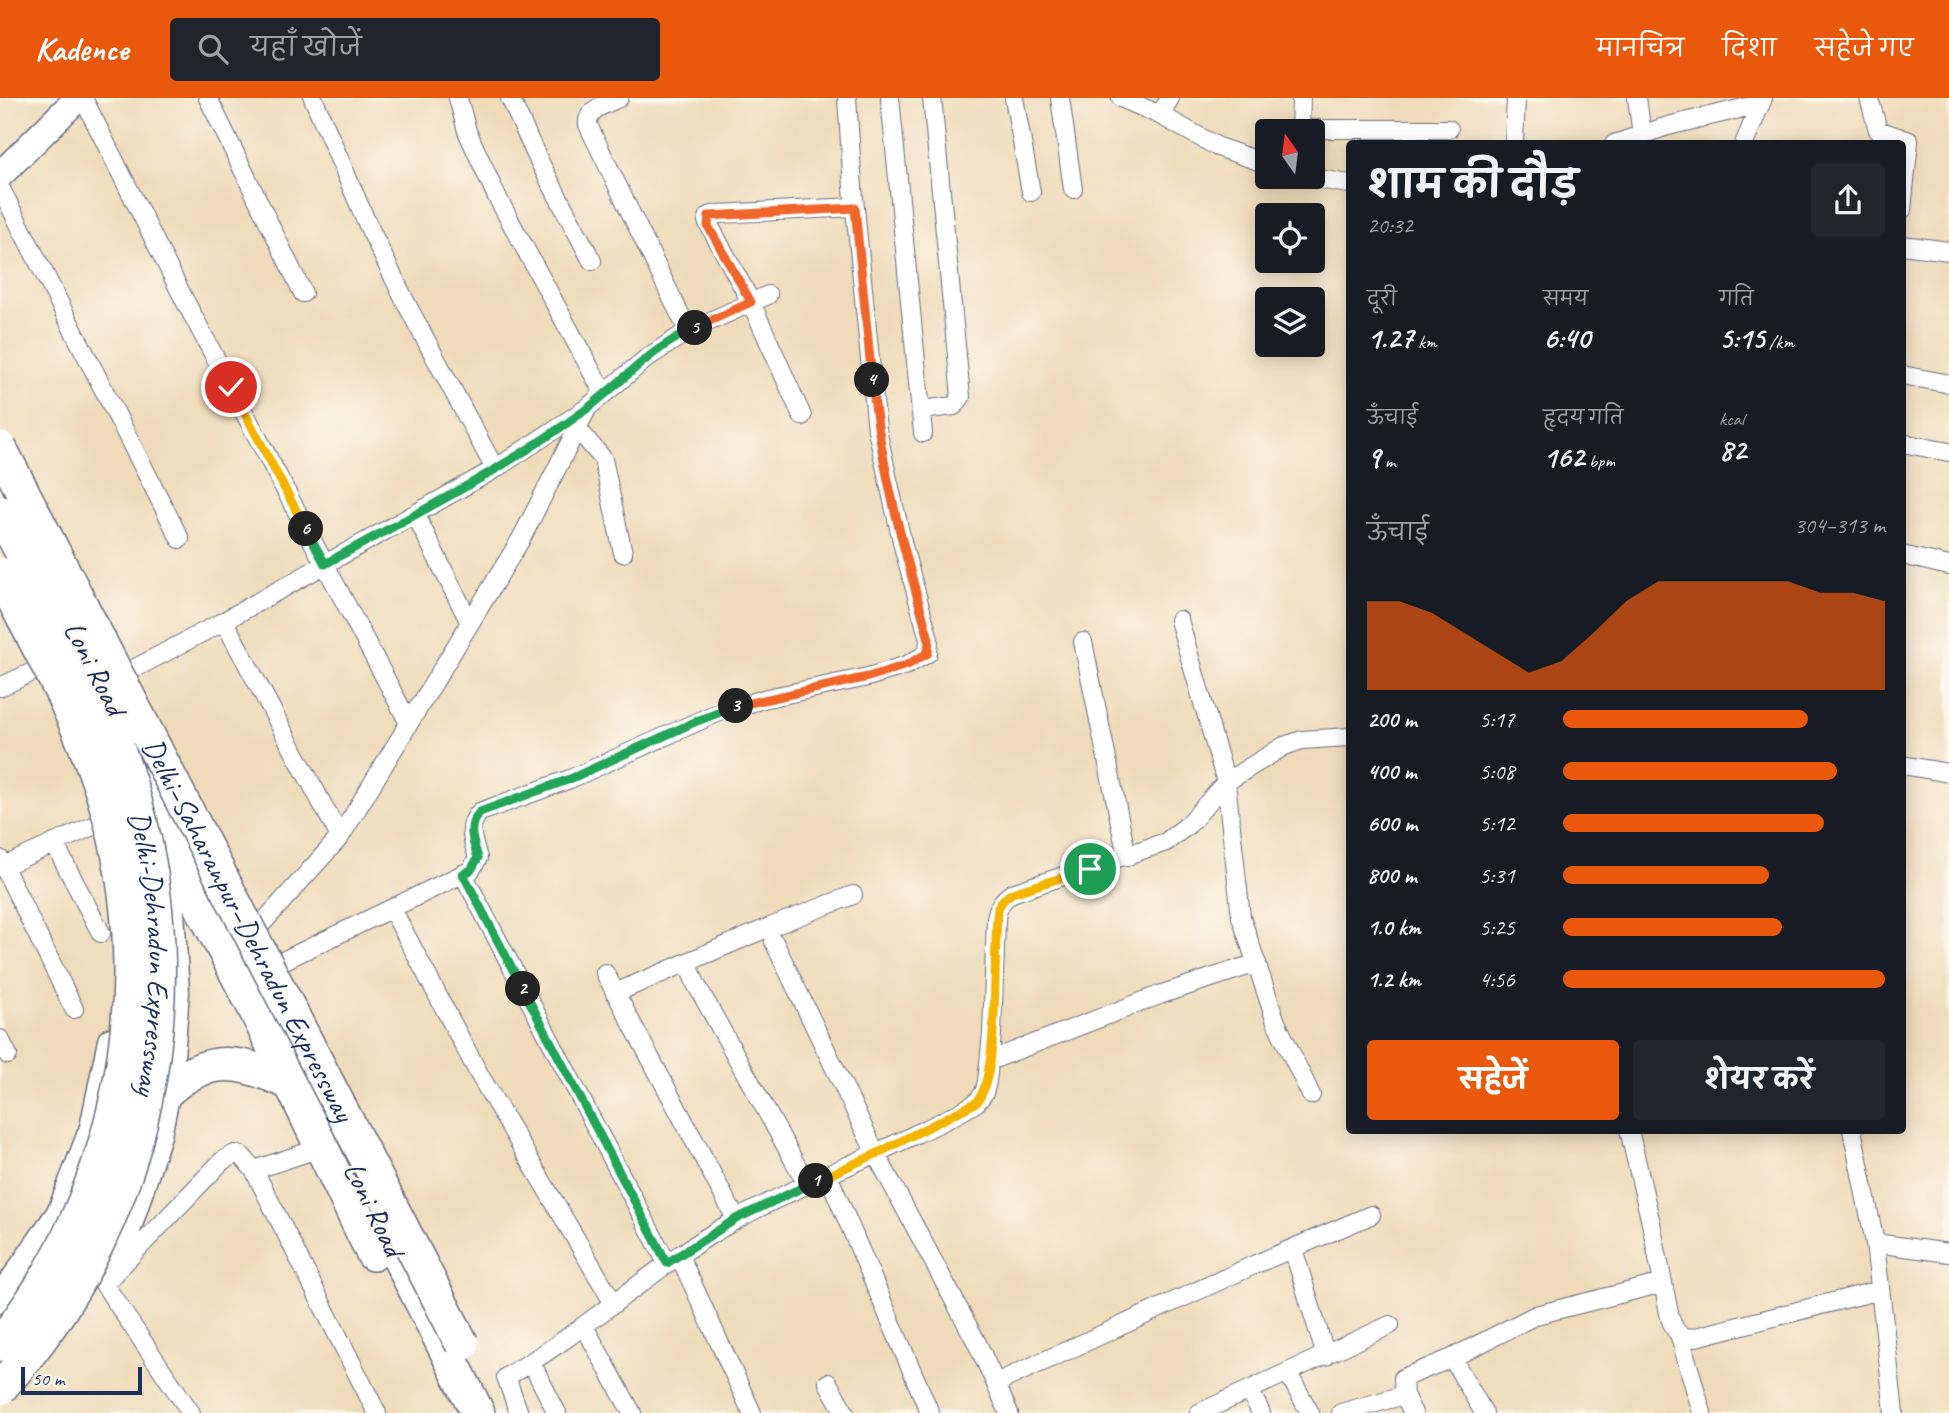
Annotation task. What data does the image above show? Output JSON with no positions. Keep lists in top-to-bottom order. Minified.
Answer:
{"streets":{"highway":["Loni Road","Delhi–Saharanpur–Dehradun Expressway","Delhi-Dehradun Expressway"]},"scale_bar":"50 m","north":"top","page":{"header":"Kadence","search":"यहाँ खोजें","nav":["मानचित्र","दिशा","सहेजे गए"],"heading":["शाम की दौड़","20:32"],"stats":[["दूरी","1.27 km"],["समय","6:40"],["गति","5:15 /km"],["ऊँचाई","9 m"],["हृदय गति","162 bpm"],["kcal","82"]],"pins":["5","4","6","3","2","1"],"chart":["ऊँचाई","304–313 m"],"list":[{"name":"200 m","note":"5:17"},{"name":"400 m","note":"5:08"},{"name":"600 m","note":"5:12"},{"name":"800 m","note":"5:31"},{"name":"1.0 km","note":"5:25"},{"name":"1.2 km","note":"4:56"}],"buttons":["सहेजें","शेयर करें"],"scale":"50 m"}}
